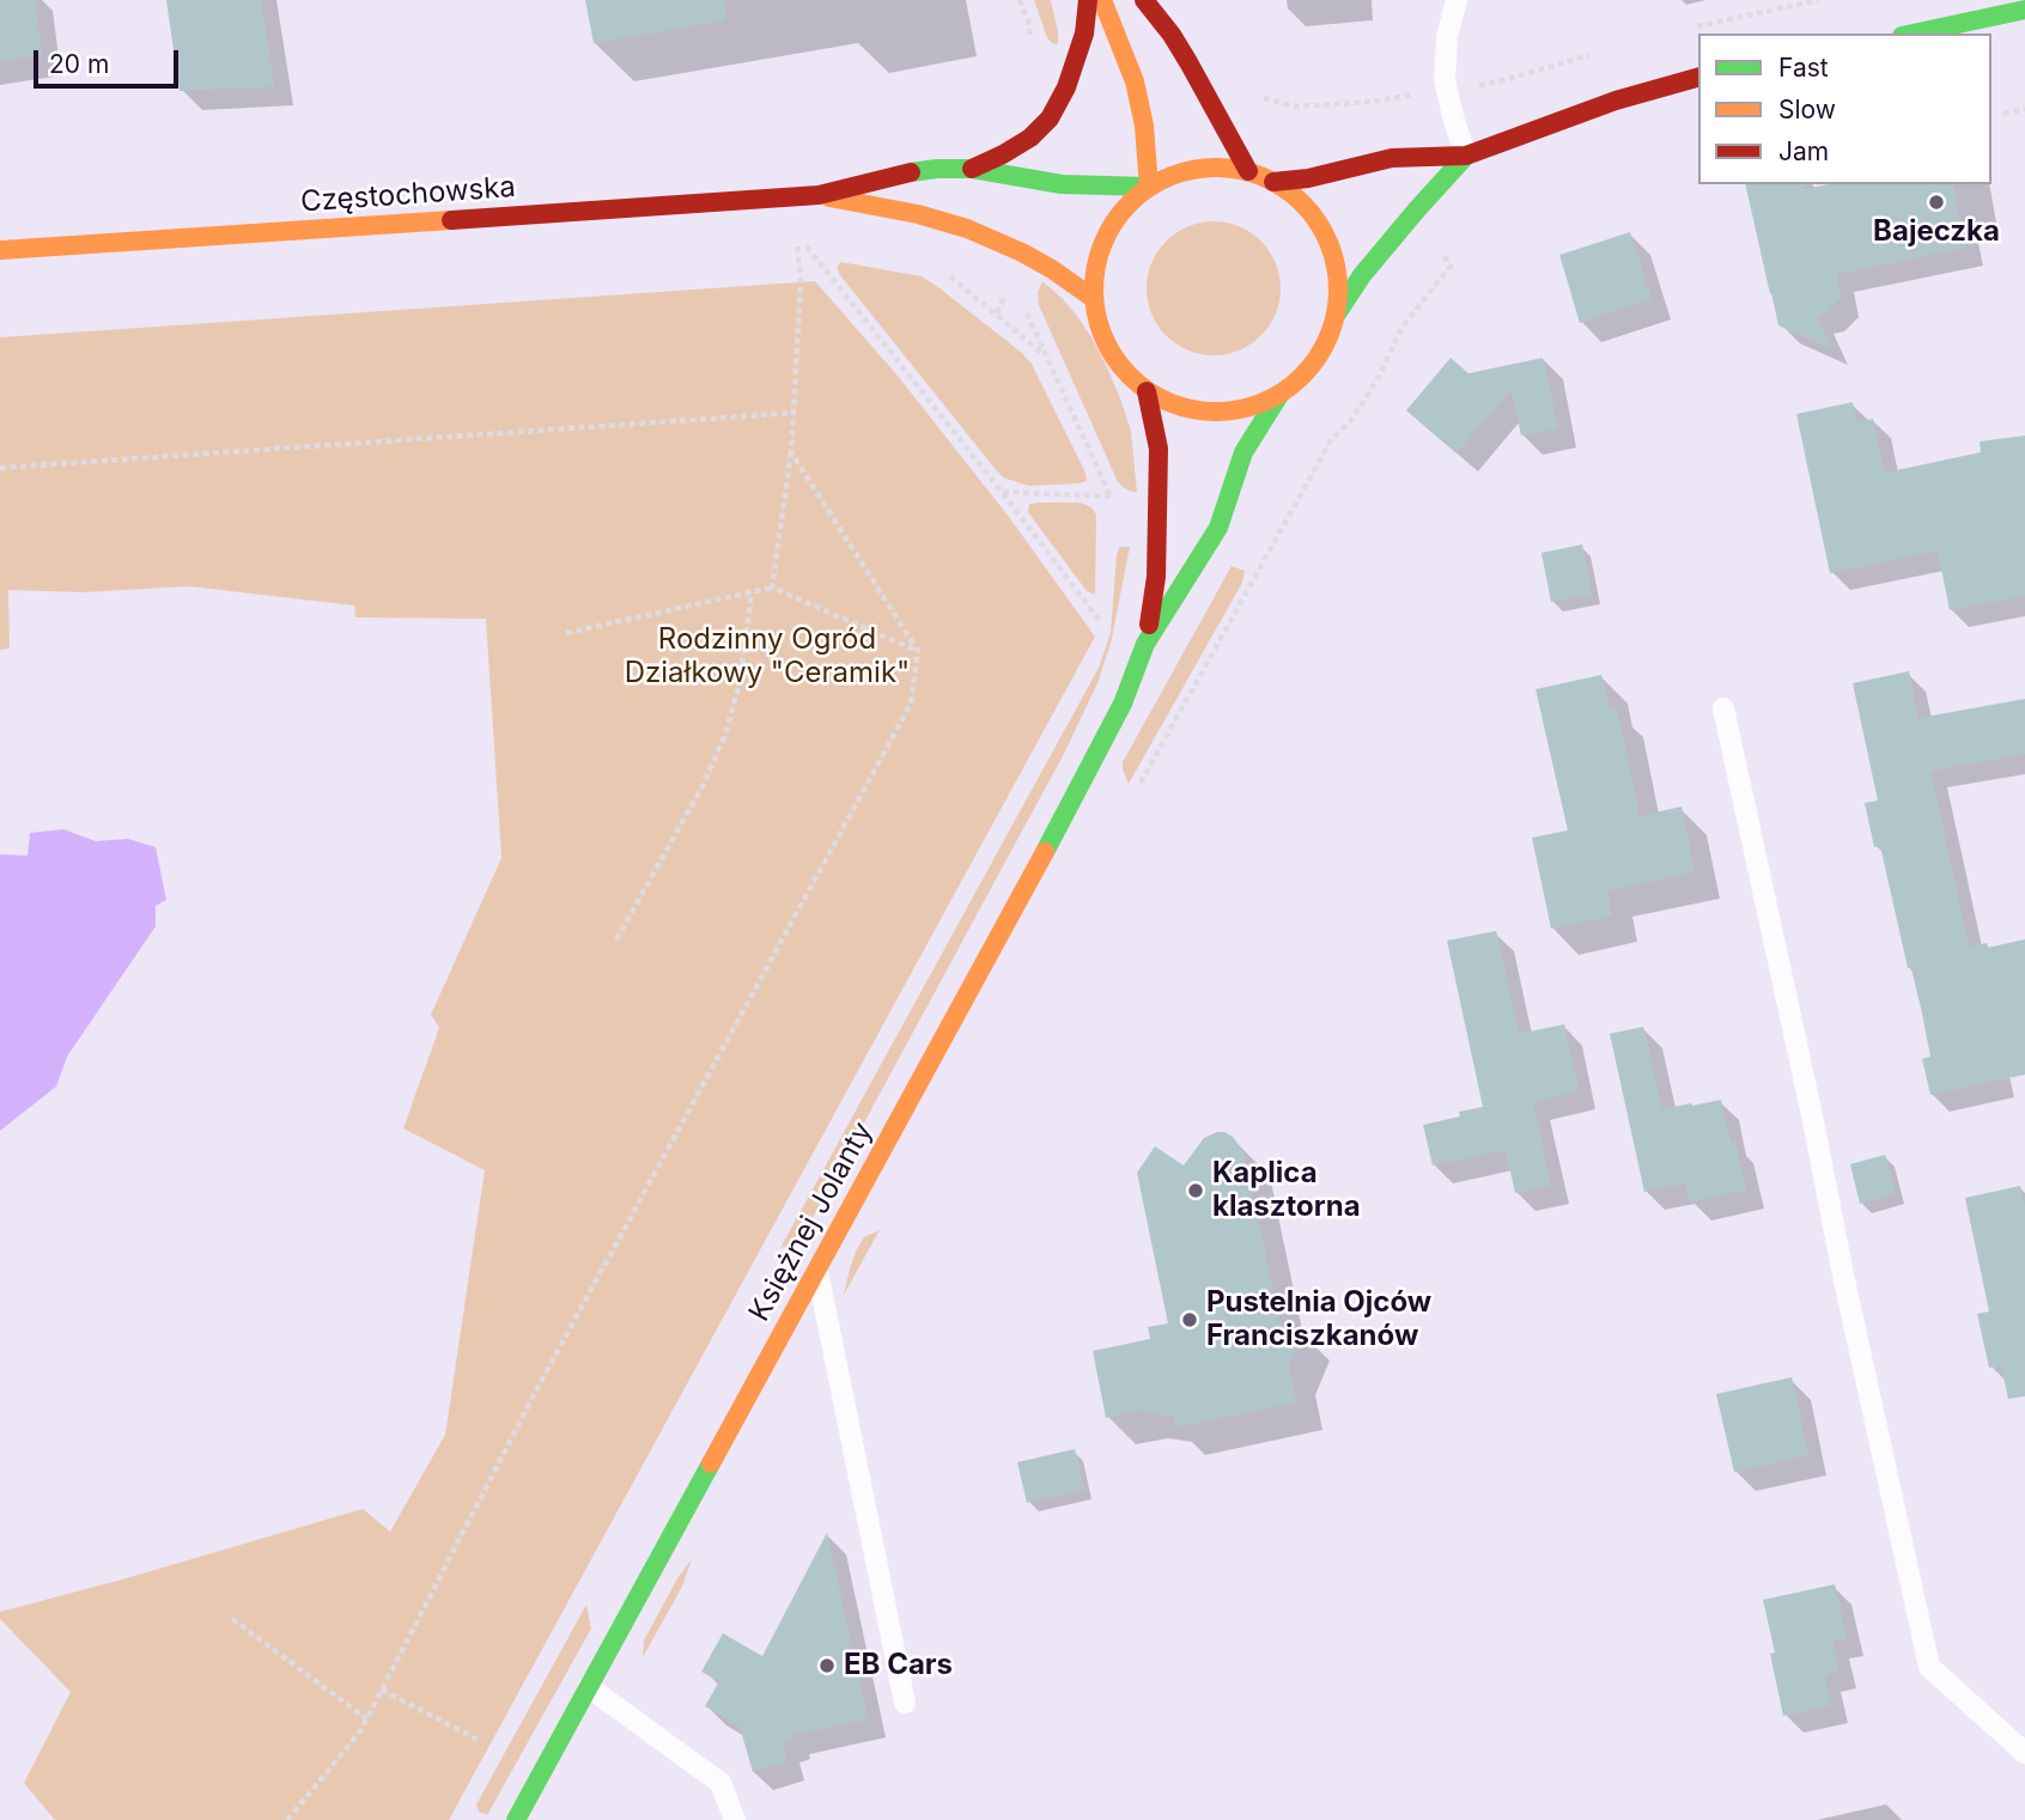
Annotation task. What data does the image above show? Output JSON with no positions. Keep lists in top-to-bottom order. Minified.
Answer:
{"streets":{"main road":["Częstochowska","Księżnej Jolanty"]},"crossings":[["Częstochowska","Księżnej Jolanty"]],"parks":["Rodzinny Ogród Działkowy \"Ceramik\""],"places":["Bajeczka","Kaplica klasztorna","Pustelnia Ojców Franciszkanów","EB Cars"],"legend":["Fast","Slow","Jam"],"scale_bar":"20 m"}
